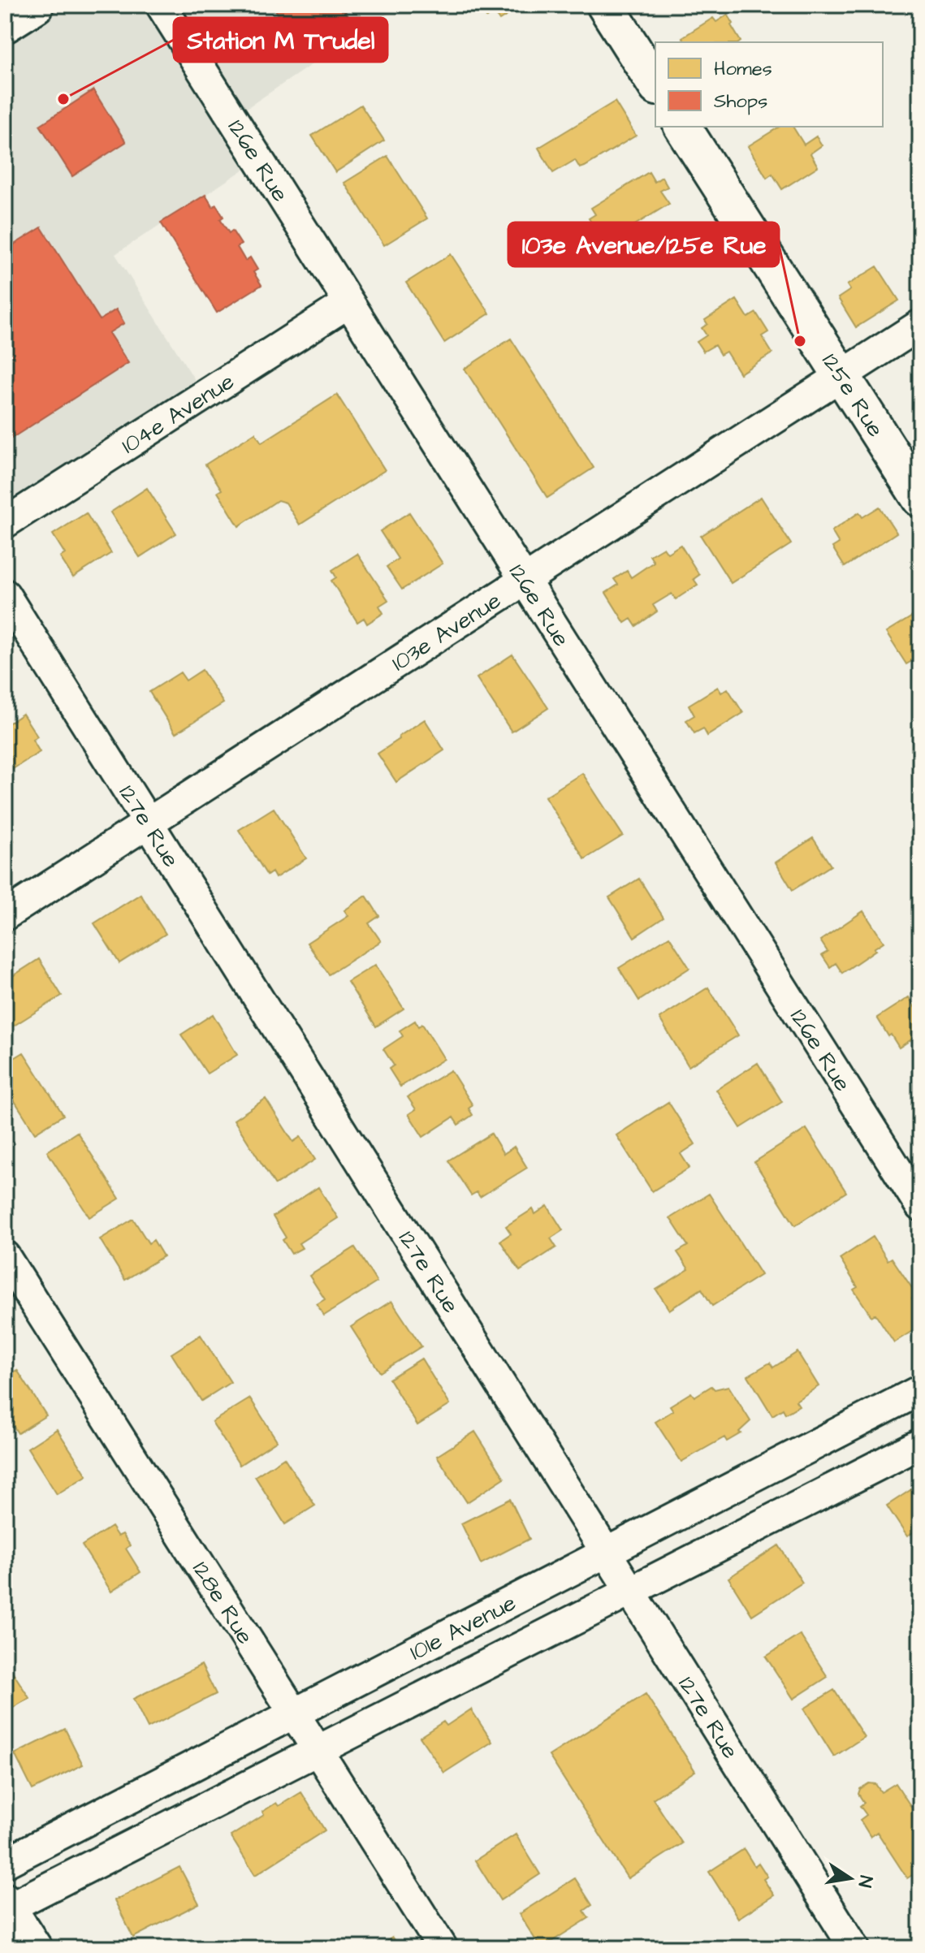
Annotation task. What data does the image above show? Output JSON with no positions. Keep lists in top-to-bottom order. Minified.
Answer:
{"streets":{"main road":["125e Rue"],"street":["126e Rue","104e Avenue","103e Avenue","127e Rue","128e Rue","101e Avenue"]},"crossings":[["126e Rue","104e Avenue"],["126e Rue","103e Avenue"],["125e Rue","103e Avenue"],["103e Avenue","127e Rue"],["127e Rue","101e Avenue"],["128e Rue","101e Avenue"]],"places":["Station M Trudel","103e Avenue/125e Rue"],"legend":["Homes","Shops"],"north":"right"}
